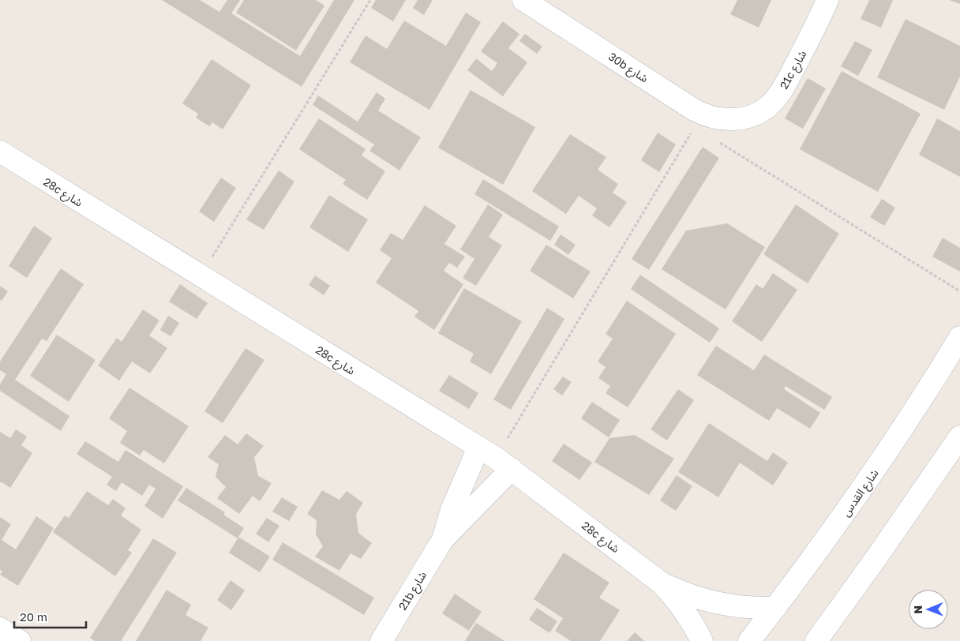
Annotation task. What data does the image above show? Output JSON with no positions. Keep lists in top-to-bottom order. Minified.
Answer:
{"streets":{"street":["30b شارع","21c شارع","28c شارع","شارع القدس","21b شارع"]},"crossings":[["30b شارع","21c شارع"],["28c شارع","شارع القدس"],["28c شارع","21b شارع"]],"scale_bar":"20 m","north":"left"}
